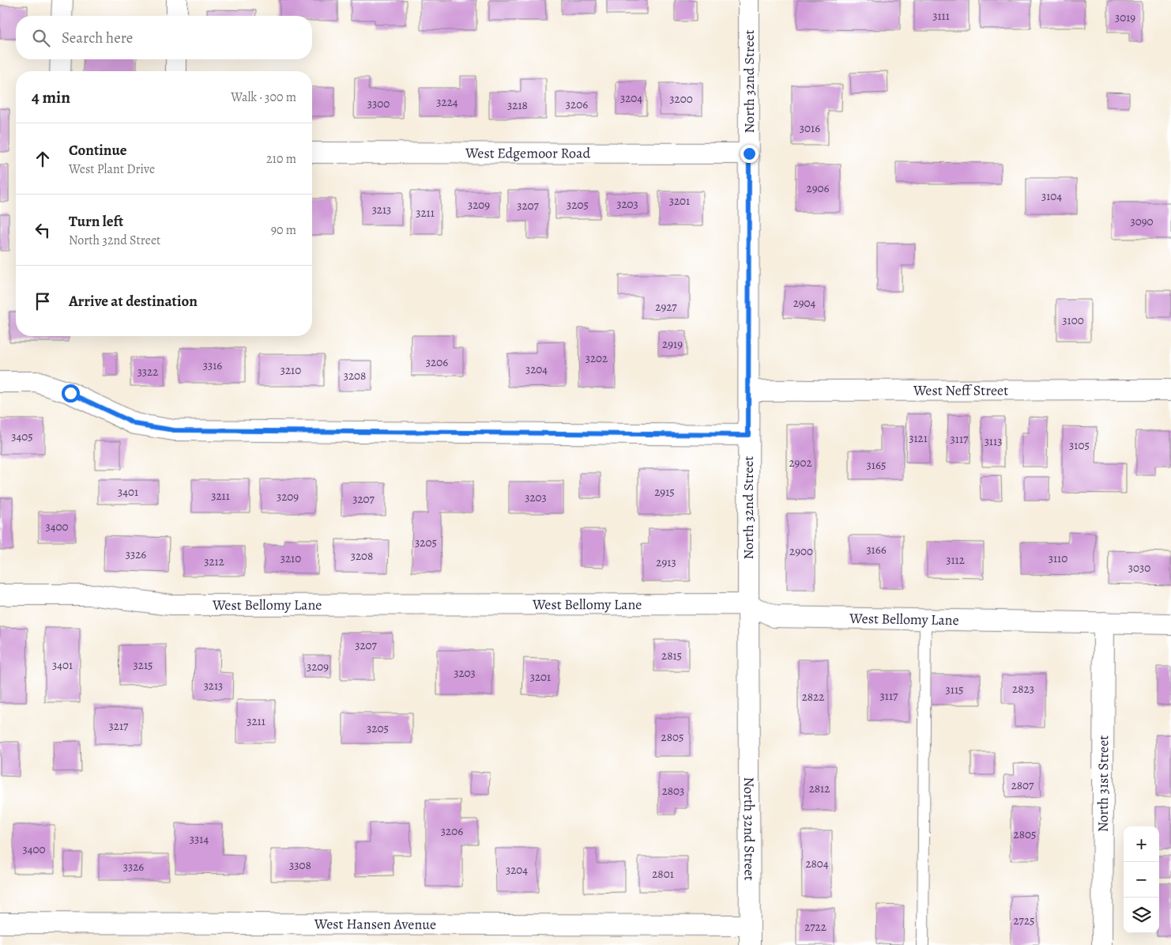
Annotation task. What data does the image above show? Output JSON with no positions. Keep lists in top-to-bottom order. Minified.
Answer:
{"streets":{"street":["North 32nd Street","West Edgemoor Road","West Neff Street","West Bellomy Lane","North 31st Street","West Hansen Avenue"]},"crossings":[["North 32nd Street","West Edgemoor Road"],["North 32nd Street","West Neff Street"],["North 32nd Street","West Bellomy Lane"],["North 32nd Street","West Hansen Avenue"],["West Bellomy Lane","North 31st Street"]],"house_numbers":["3111","3019","3204","3200","3224","3300","3206","3218","3016","2906","3104","3201","3203","3209","3205","3207","3213","3211","3090","2904","2927","3100","2919","3202","3206","3316","3204","3210","3322","3208","3405","3121","3117","3113","3105","2902","3165","3401","2915","3211","3209","3203","3207","3400","3205","3166","2900","3326","3208","3210","3110","3112","3212","2913","3030","3207","2815","3401","3215","3209","3203","3201","3213","2823","3115","3117","2822","3211","3217","3205","2805","2807","2812","2803","3206","2805","3314","3400","2804","3308","3326","3204","2801","2725","2722"],"page":{"search":"Search here","heading":["4 min","Walk · 300 m"],"list":[["Continue","West Plant Drive","210 m"],["Turn left","North 32nd Street","90 m"],"Arrive at destination"],"map_buttons":["+","−"]}}
